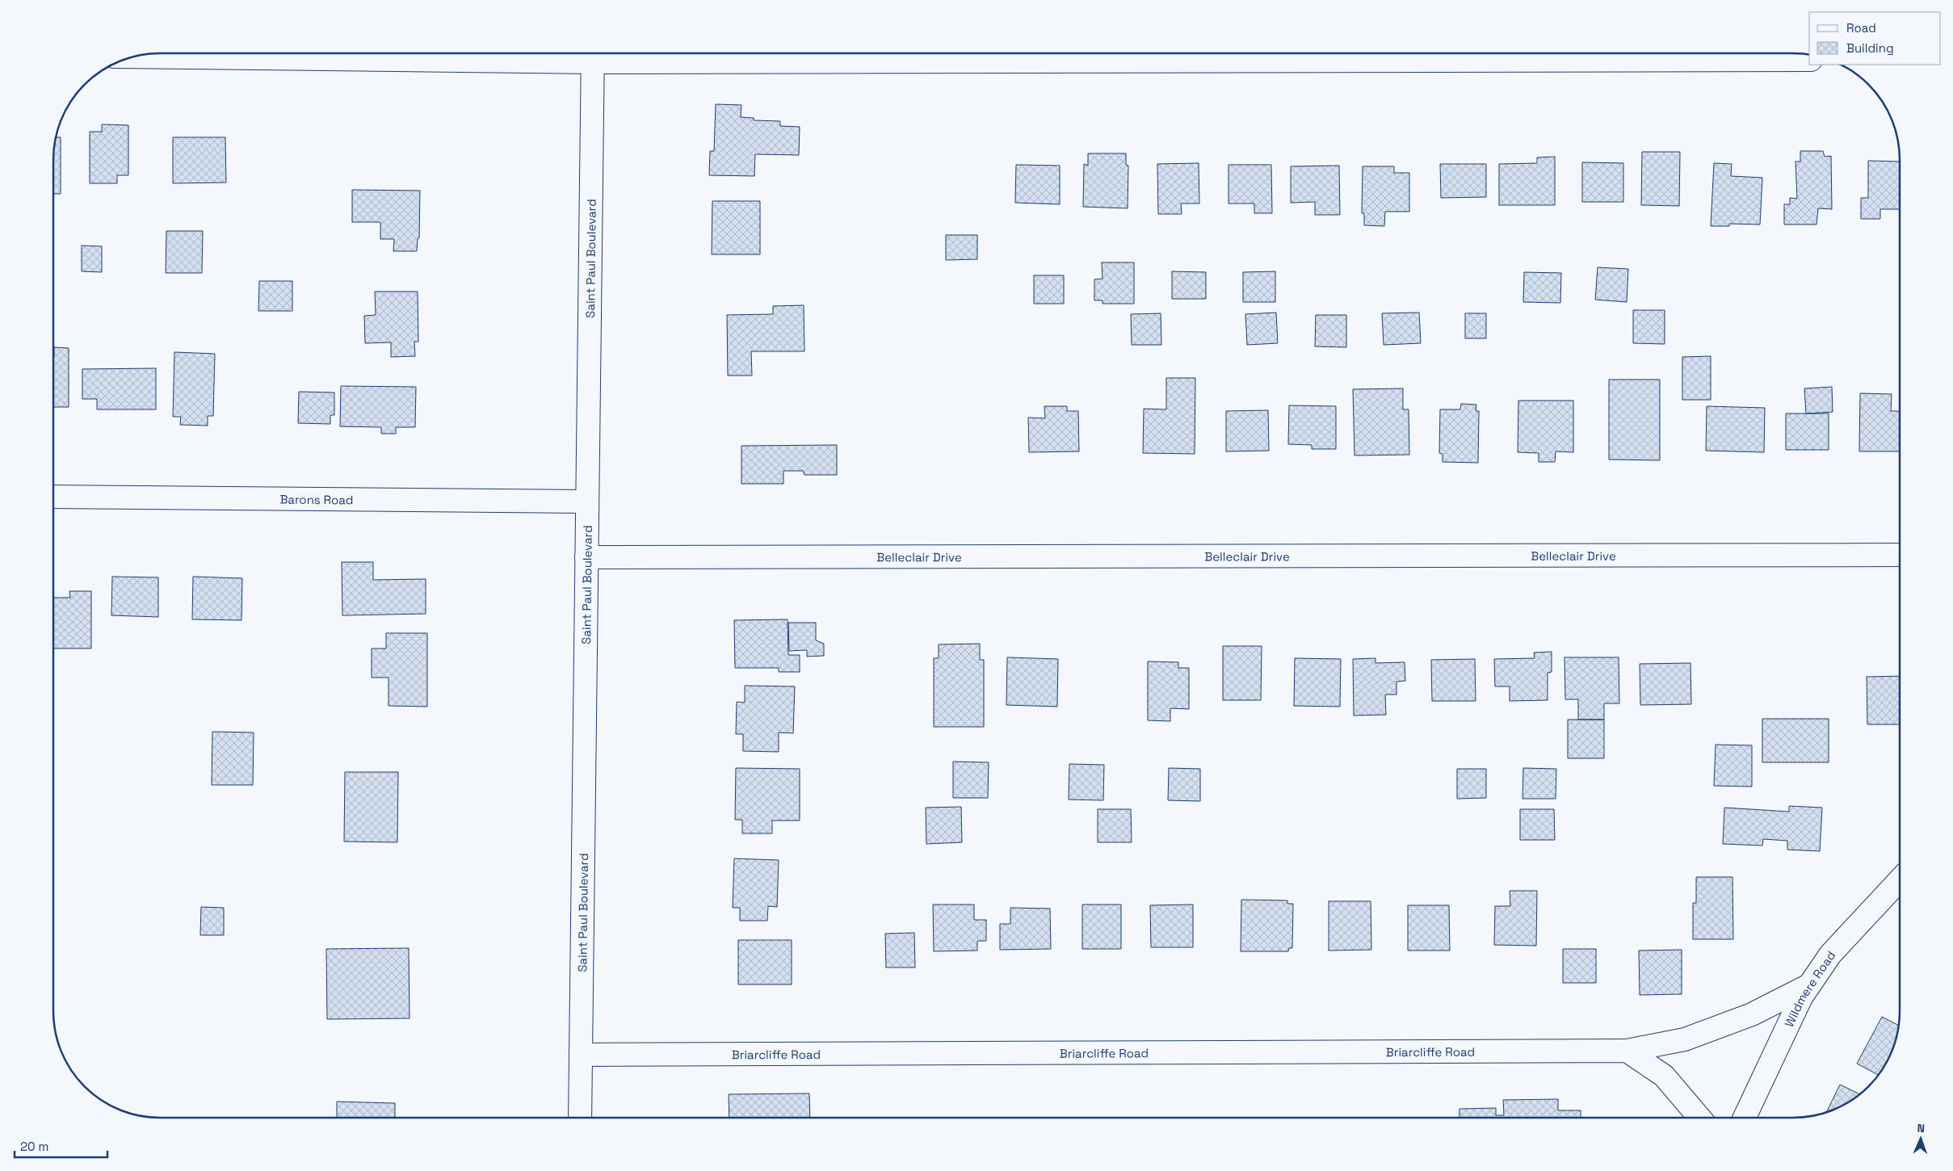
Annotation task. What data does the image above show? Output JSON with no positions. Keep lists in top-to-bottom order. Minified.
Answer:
{"streets":{"street":["Saint Paul Boulevard","Barons Road","Belleclair Drive","Wildmere Road","Briarcliffe Road"]},"crossings":[["Saint Paul Boulevard","Barons Road"],["Saint Paul Boulevard","Belleclair Drive"],["Saint Paul Boulevard","Briarcliffe Road"],["Wildmere Road","Briarcliffe Road"]],"legend":["Road","Building"],"scale_bar":"20 m","north":"top"}
